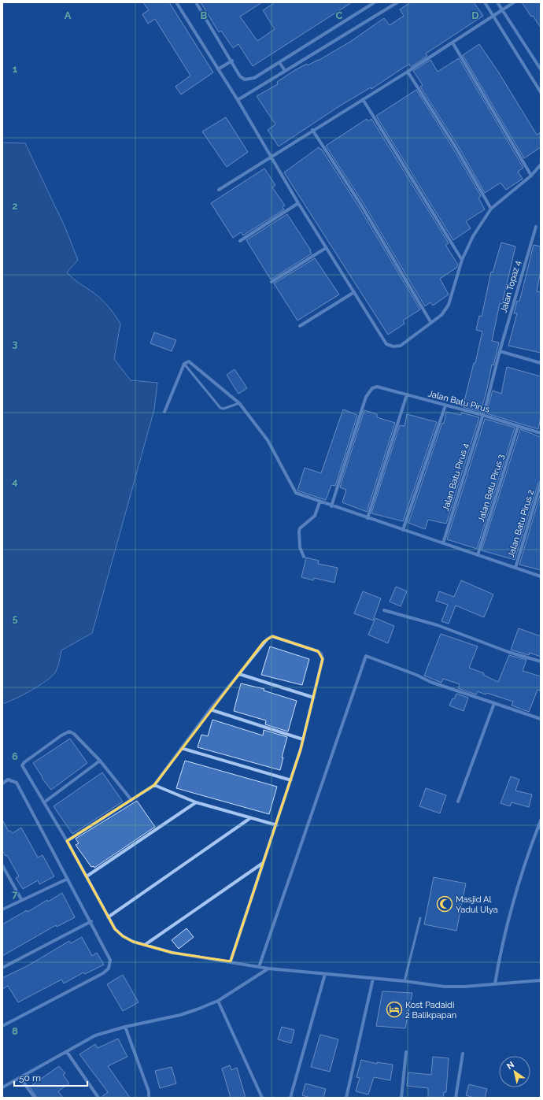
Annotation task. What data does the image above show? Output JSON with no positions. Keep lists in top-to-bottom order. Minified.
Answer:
{"streets":{"street":["Jalan Topaz 4","Jalan Batu Pirus","Jalan Batu Pirus 4","Jalan Batu Pirus 3","Jalan Batu Pirus 2"]},"crossings":[["Jalan Topaz 4","Jalan Batu Pirus"],["Jalan Topaz 4","Jalan Batu Pirus 4"],["Jalan Batu Pirus","Jalan Batu Pirus 4"],["Jalan Batu Pirus","Jalan Batu Pirus 3"]],"places":{"mosque":["Masjid Al Yadul Ulya"],"hotel":["Kost Padaidi 2 Balikpapan"]},"scale_bar":"50 m","north":"top left","grid":{"columns":["A","B","C","D"],"rows":["1","2","3","4","5","6","7","8"]}}
